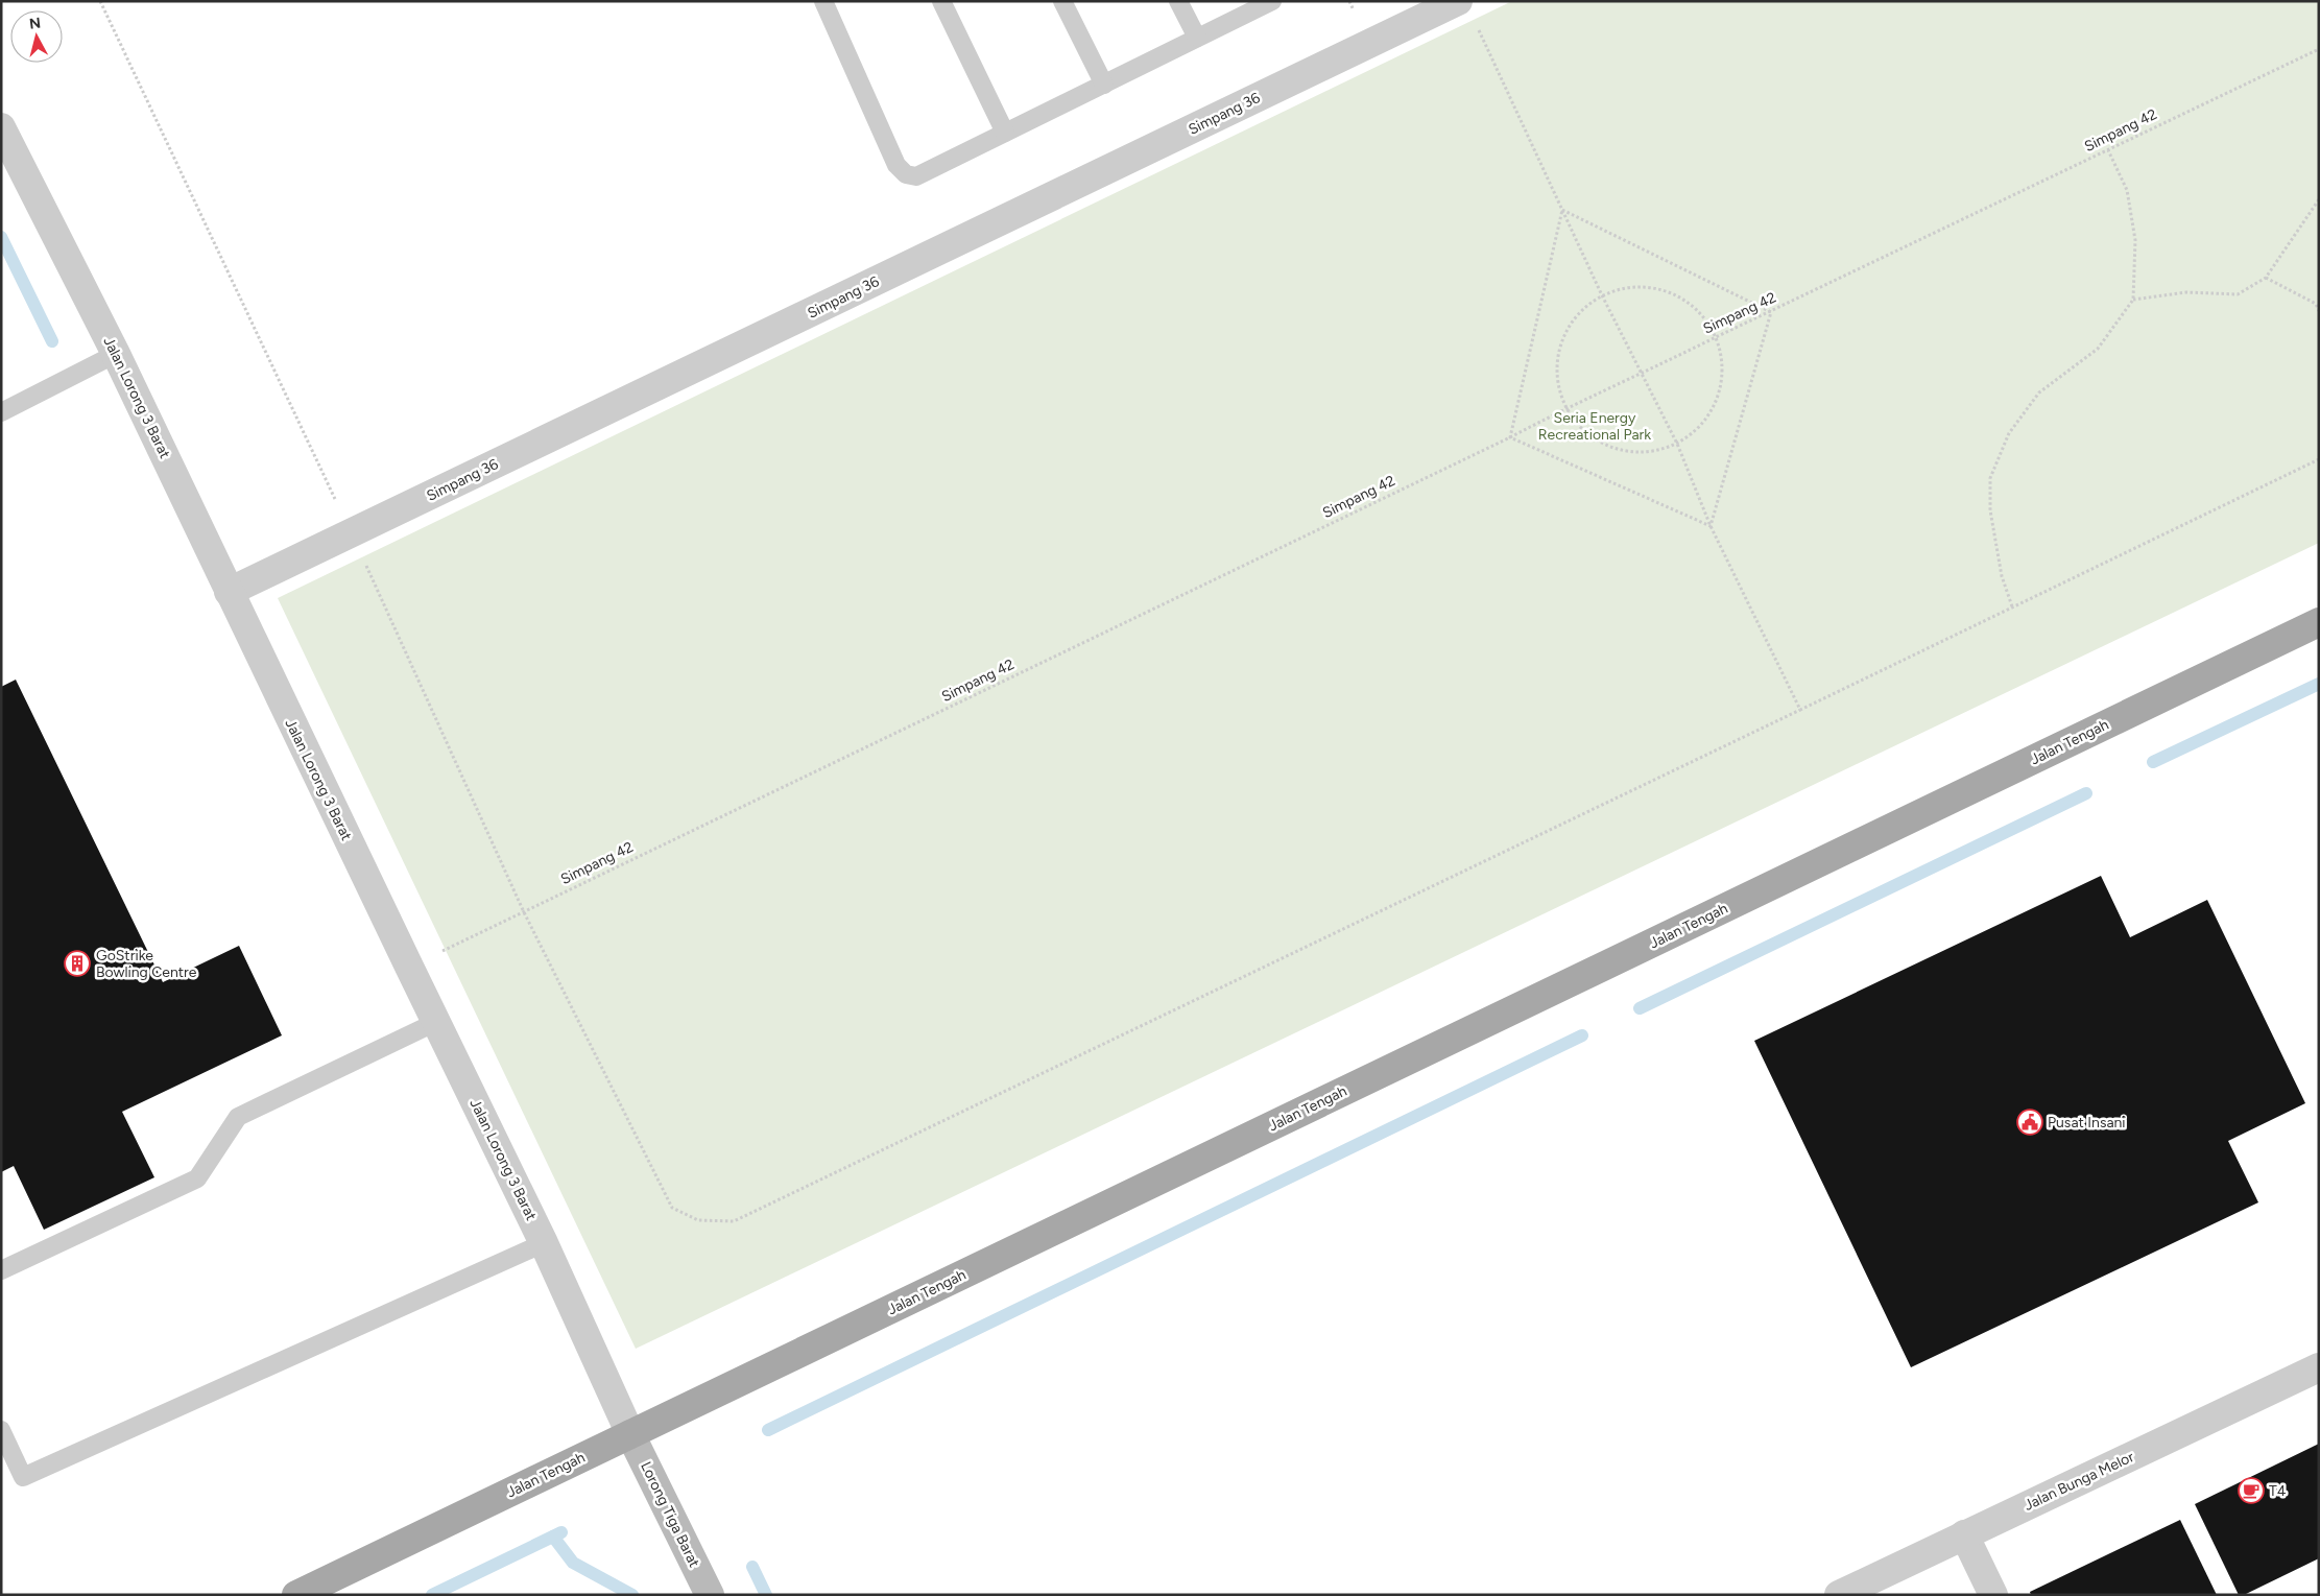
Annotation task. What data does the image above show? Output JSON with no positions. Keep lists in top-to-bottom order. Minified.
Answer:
{"streets":{"main road":["Jalan Tengah","Lorong Tiga Barat"],"street":["Simpang 36","Jalan Lorong 3 Barat","Jalan Bunga Melor"],"path":["Simpang 42"]},"crossings":[["Simpang 36","Jalan Lorong 3 Barat"],["Simpang 42","Jalan Lorong 3 Barat"],["Jalan Lorong 3 Barat","Jalan Tengah"],["Jalan Lorong 3 Barat","Lorong Tiga Barat"],["Jalan Tengah","Lorong Tiga Barat"]],"parks":["Seria Energy Recreational Park"],"places":{"building":["GoStrike Bowling Centre"],"public building":["Pusat Insani"],"cafe":["T4"]},"north":"top"}
